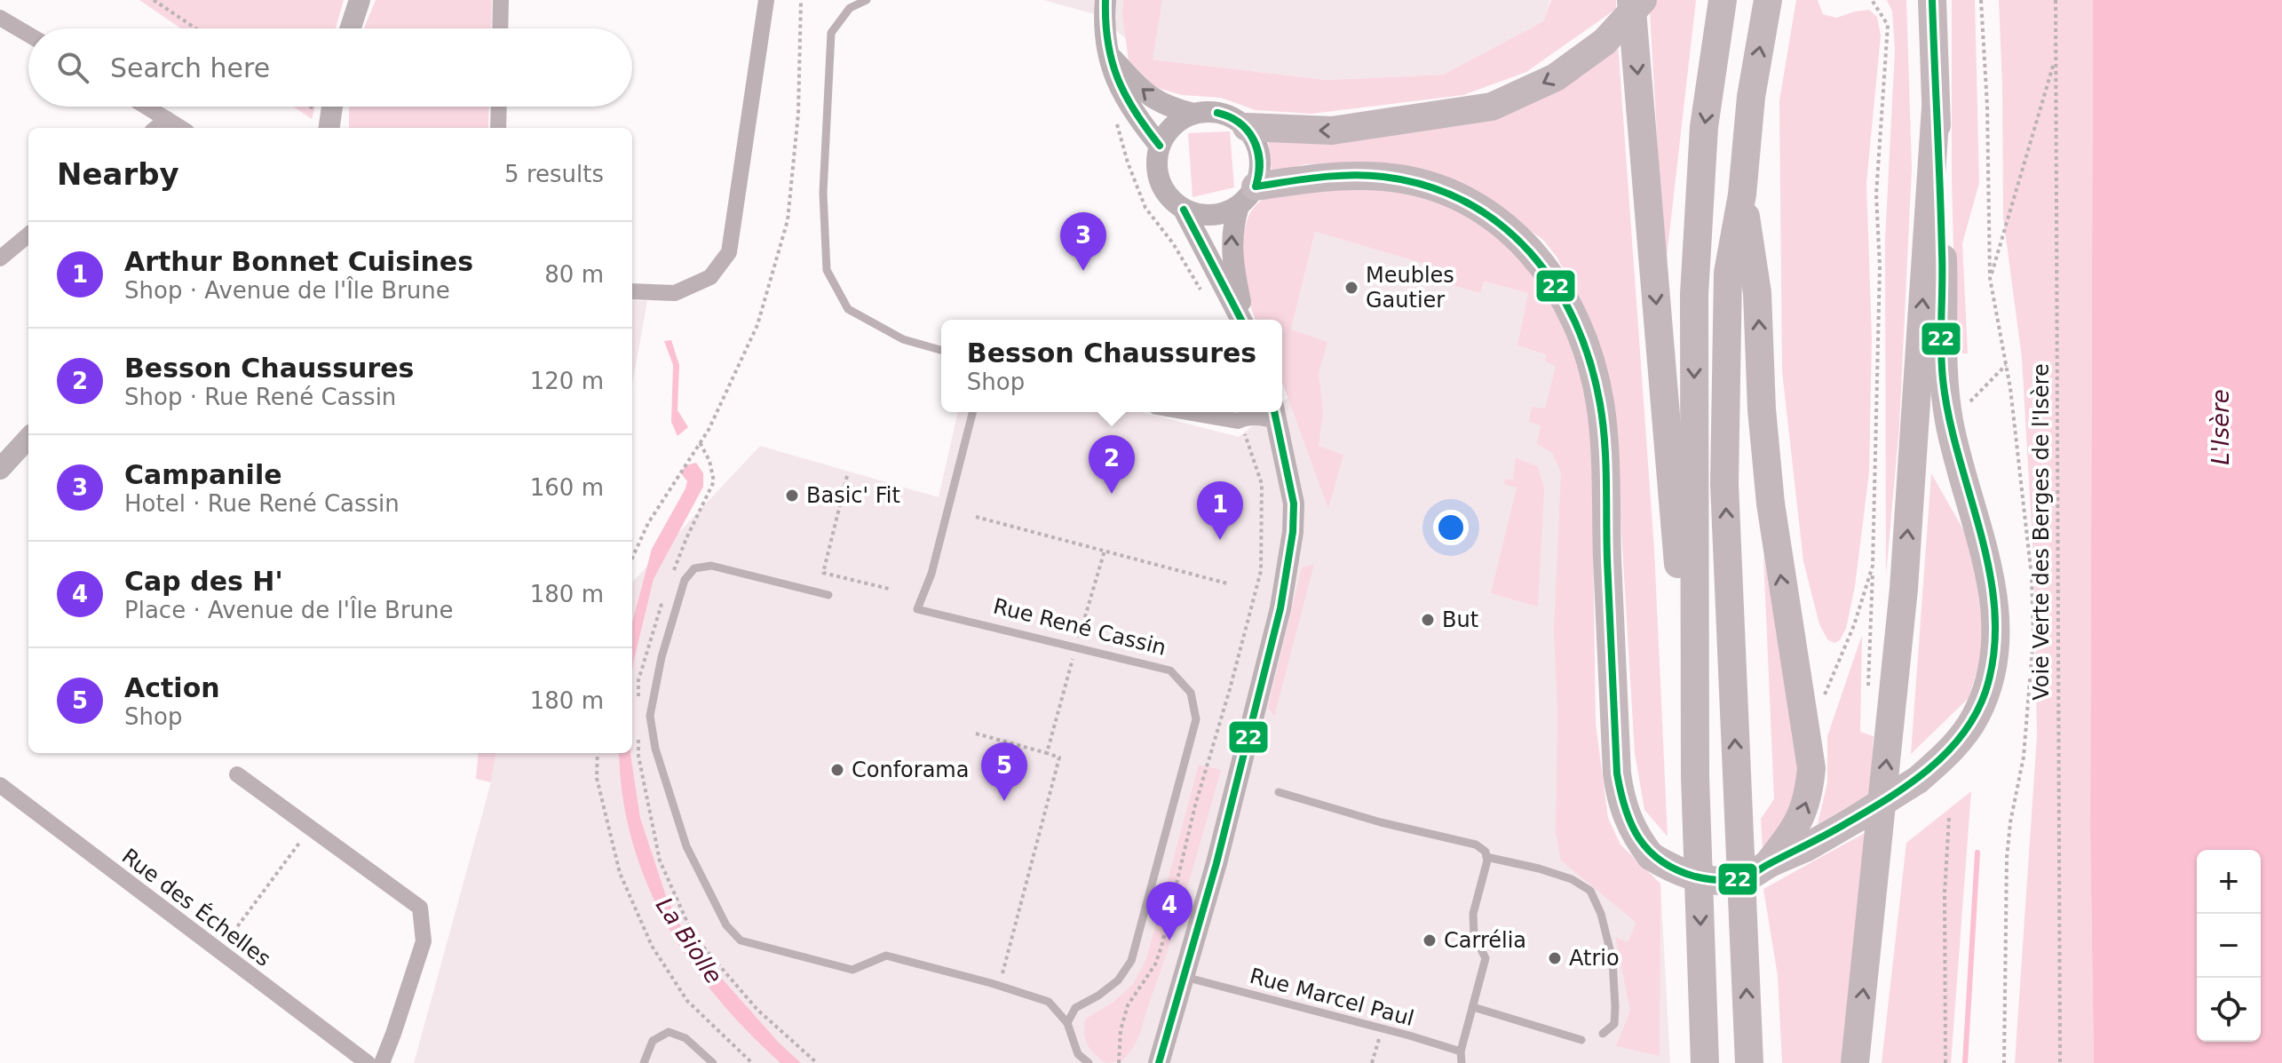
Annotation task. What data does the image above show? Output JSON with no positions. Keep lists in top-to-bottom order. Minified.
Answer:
{"streets":{"street":["Rue des Échelles"],"lane":["Rue René Cassin","Rue Marcel Paul"],"path":["Voie Verte des Berges de l'Isère"]},"water":["L'Isère","La Biolle"],"places":["Meubles Gautier","Basic' Fit","But","Conforama","Carrélia","Atrio"],"lines":["transit line 22"],"page":{"search":"Search here","heading":["Nearby","5 results"],"pins":["3","2","1","5","4"],"list":[{"mark":"1","name":"Arthur Bonnet Cuisines","note":"Shop · Avenue de l'Île Brune","value":"80 m"},{"mark":"2","name":"Besson Chaussures","note":"Shop · Rue René Cassin","value":"120 m"},{"mark":"3","name":"Campanile","note":"Hotel · Rue René Cassin","value":"160 m"},{"mark":"4","name":"Cap des H'","note":"Place · Avenue de l'Île Brune","value":"180 m"},{"mark":"5","name":"Action","note":"Shop","value":"180 m"}],"popup":["Besson Chaussures","Shop"],"map_buttons":["+","−"]}}
